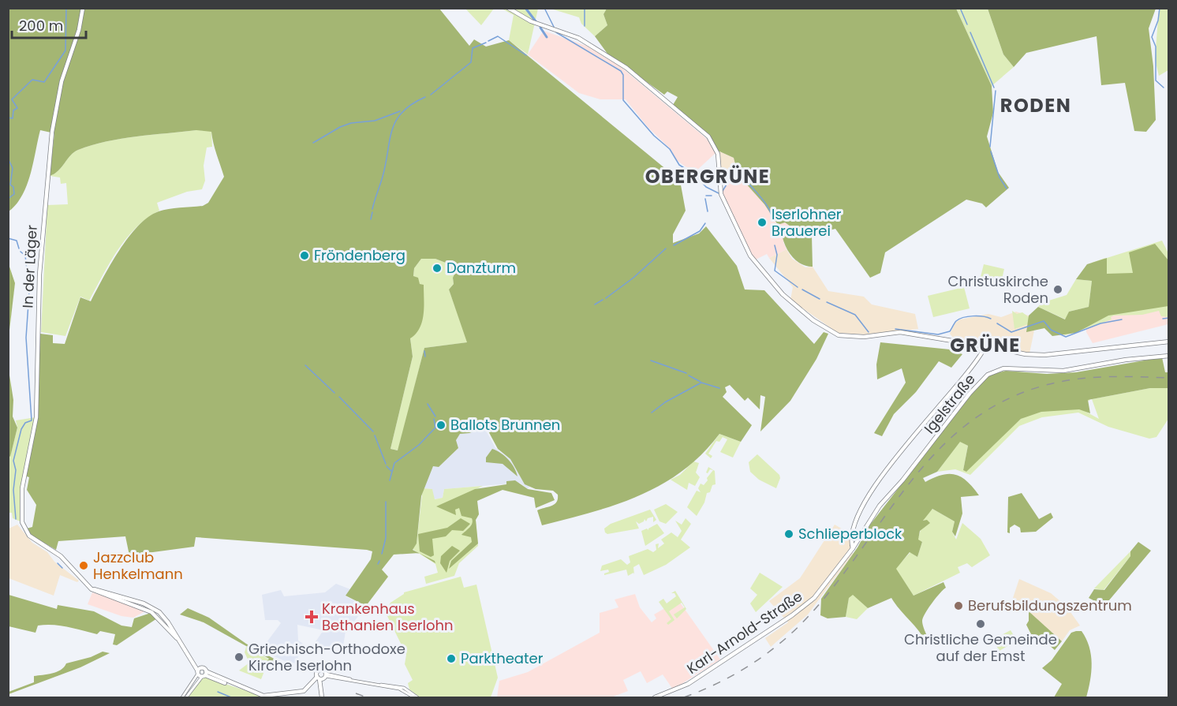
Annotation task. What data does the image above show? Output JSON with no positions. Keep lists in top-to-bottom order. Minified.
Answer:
{"streets":{"main road":["In der Läger","Igelstraße","Karl-Arnold-Straße"]},"crossings":[["Igelstraße","Karl-Arnold-Straße"]],"districts":["RODEN","OBERGRÜNE","GRÜNE"],"places":{"other":["Iserlohner Brauerei","Fröndenberg","Danzturm","Christuskirche Roden","Ballots Brunnen","Schlieperblock","Jazzclub Henkelmann","Berufsbildungszentrum","Christliche Gemeinde auf der Emst","Griechisch-Orthodoxe Kirche Iserlohn","Parktheater"],"health":["Krankenhaus Bethanien Iserlohn"]},"scale_bar":"200 m"}
